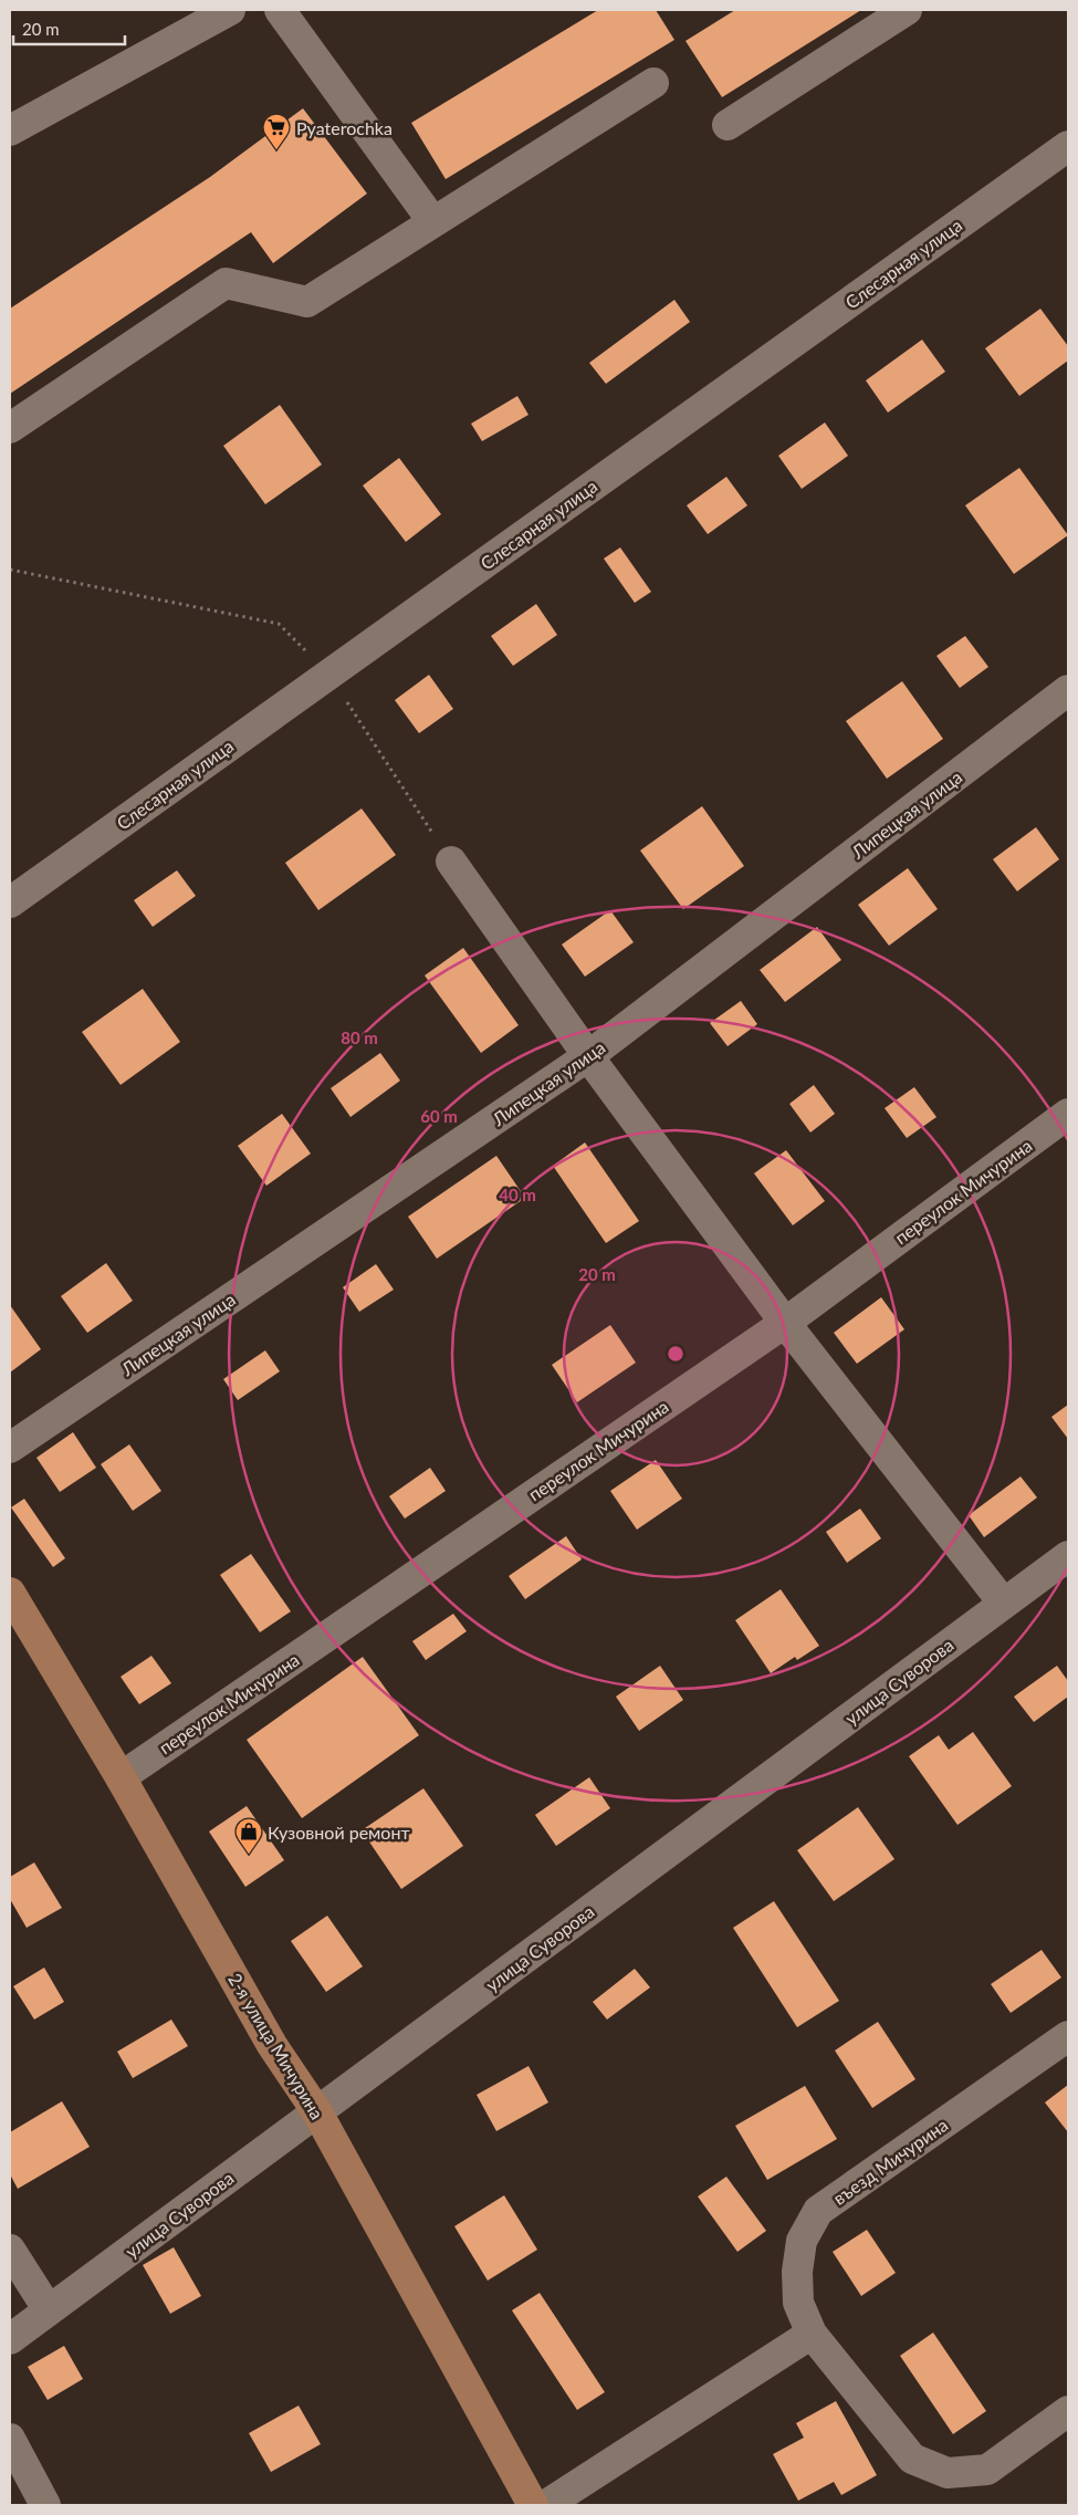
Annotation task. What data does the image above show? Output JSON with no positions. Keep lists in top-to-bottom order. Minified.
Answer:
{"streets":{"main road":["2-я улица Мичурина"],"street":["Слесарная улица","Липецкая улица","переулок Мичурина","улица Суворова","въезд Мичурина"]},"crossings":[["переулок Мичурина","2-я улица Мичурина"],["улица Суворова","2-я улица Мичурина"]],"places":{"supermarket":["Pyaterochka"],"shop":["Кузовной ремонт"]},"scale_bar":"20 m","rings":["80 m","60 m","40 m","20 m"]}
